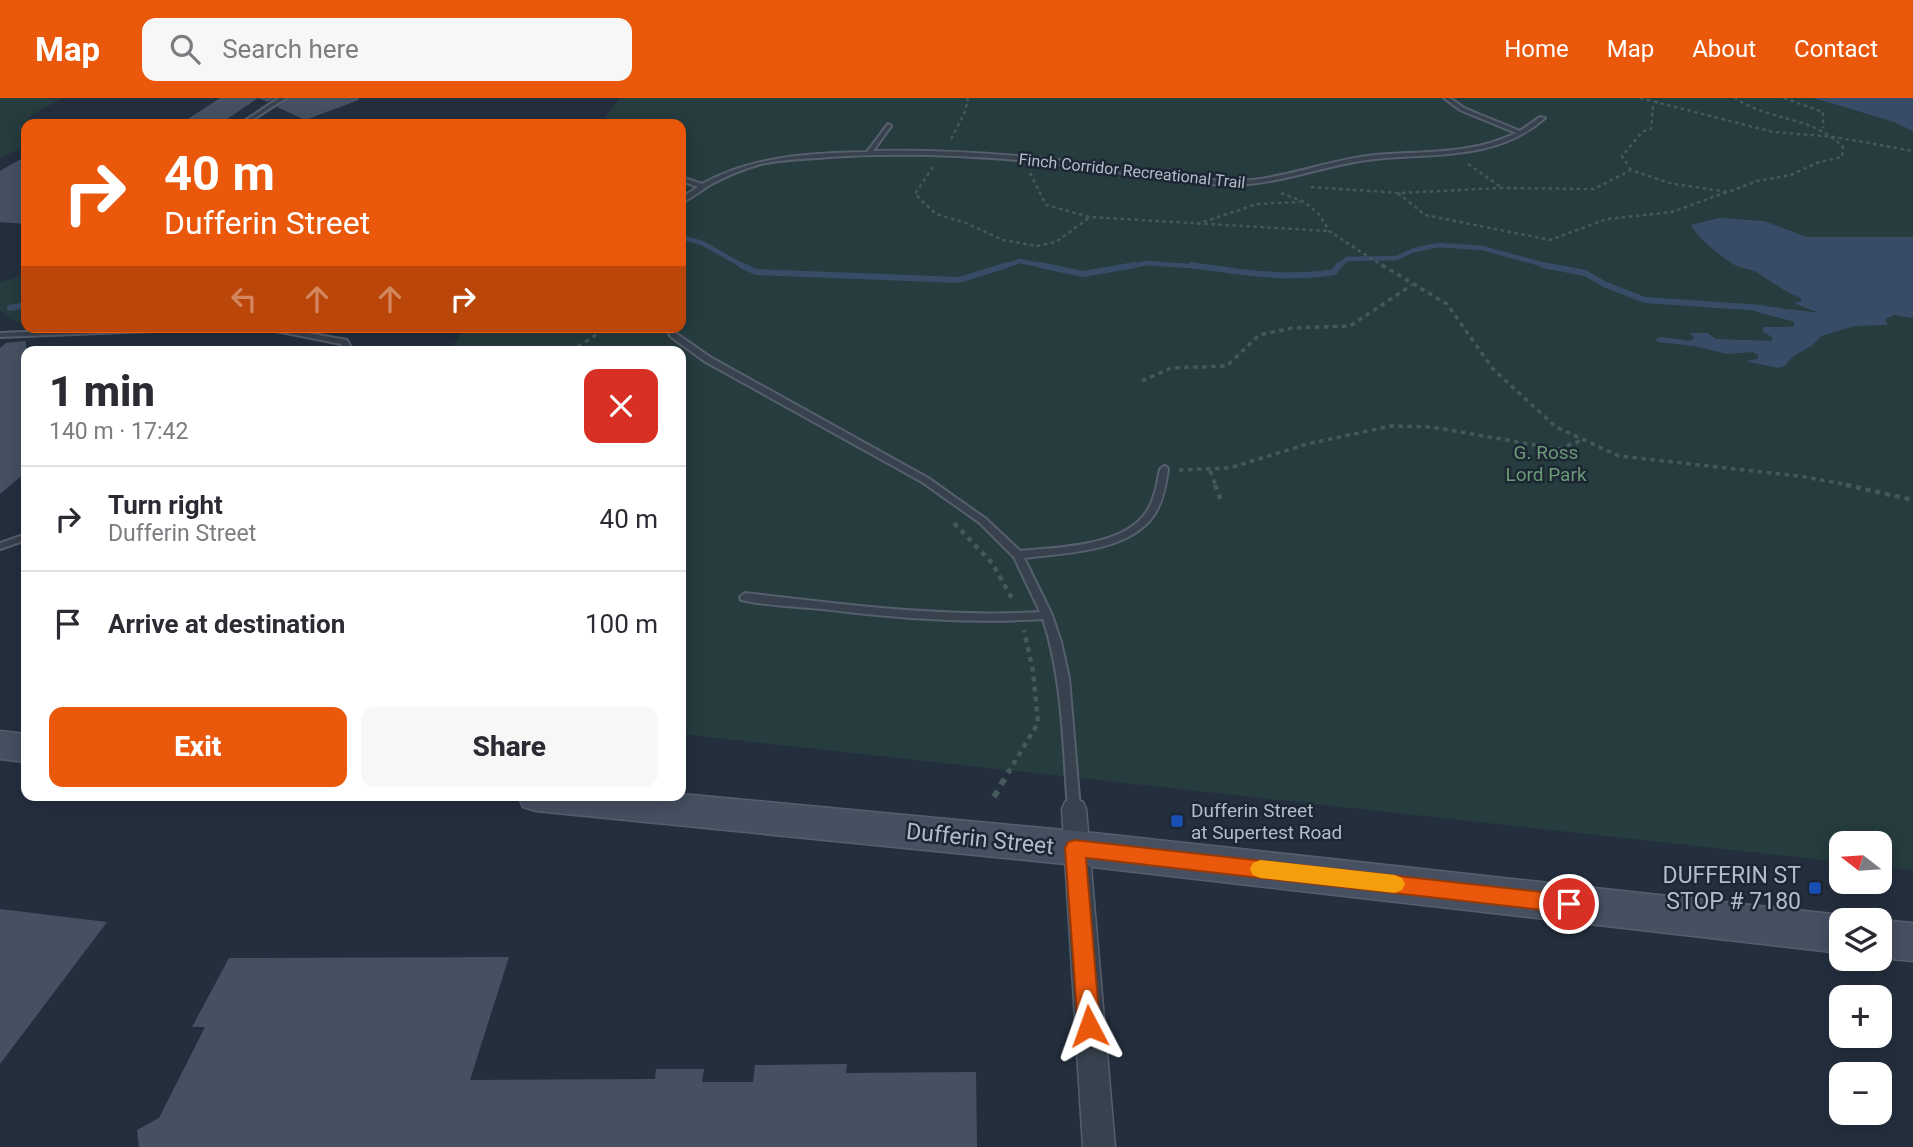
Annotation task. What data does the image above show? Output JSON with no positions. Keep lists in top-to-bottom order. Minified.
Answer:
{"streets":{"main road":["Dufferin Street"],"lane":["Finch Corridor Recreational Trail"]},"parks":["G. Ross Lord Park"],"places":{"transit":["Dufferin Street at Supertest Road","DUFFERIN ST STOP # 7180"]},"north":"left","page":{"header":"Map","search":"Search here","nav":["Home","Map","About","Contact"],"turn":["40 m","Dufferin Street"],"heading":["1 min","140 m · 17:42"],"list":[{"name":"Turn right","note":"Dufferin Street","value":"40 m"},{"name":"Arrive at destination","value":"100 m"}],"buttons":["Exit","Share"],"map_buttons":["+","−"]}}
